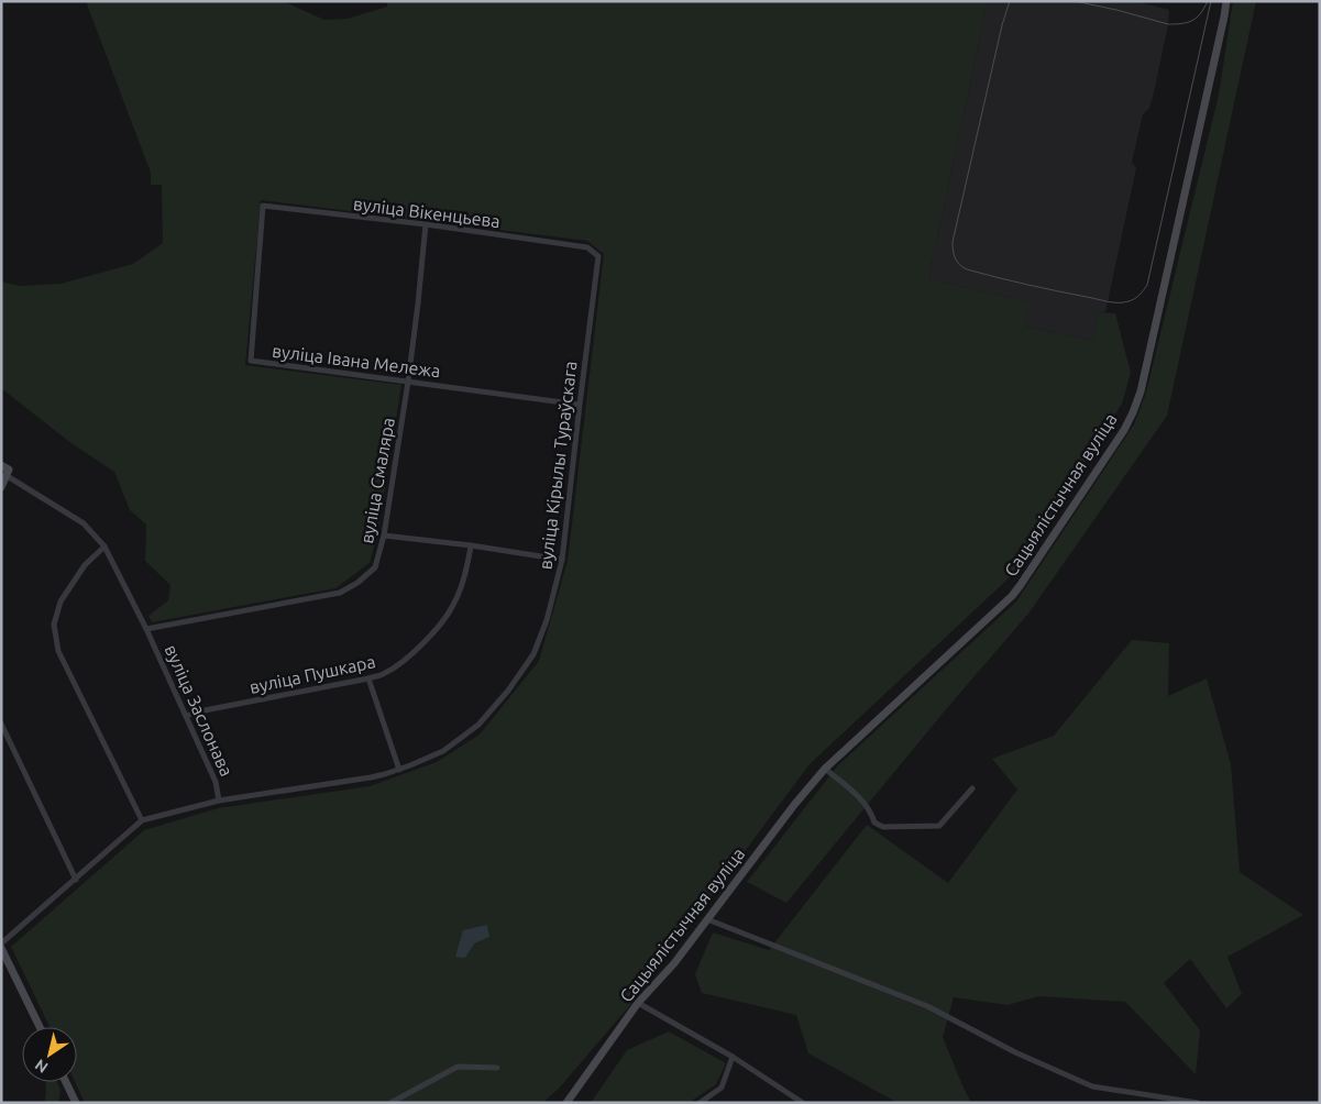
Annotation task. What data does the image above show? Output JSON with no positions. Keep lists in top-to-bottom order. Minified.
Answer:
{"streets":{"main road":["Сацыялістычная вуліца","вуліца Заслонава"],"street":["вуліца Вікенцьева","вуліца Івана Мележа","вуліца Кірылы Тураўскага","вуліца Смаляра","вуліца Пушкара"]},"crossings":[["вуліца Вікенцьева","вуліца Івана Мележа"],["вуліца Вікенцьева","вуліца Кірылы Тураўскага"],["вуліца Вікенцьева","вуліца Смаляра"],["вуліца Івана Мележа","вуліца Кірылы Тураўскага"],["вуліца Івана Мележа","вуліца Смаляра"],["вуліца Кірылы Тураўскага","вуліца Заслонава"],["вуліца Смаляра","вуліца Заслонава"],["вуліца Пушкара","вуліца Заслонава"]],"north":"bottom left"}
